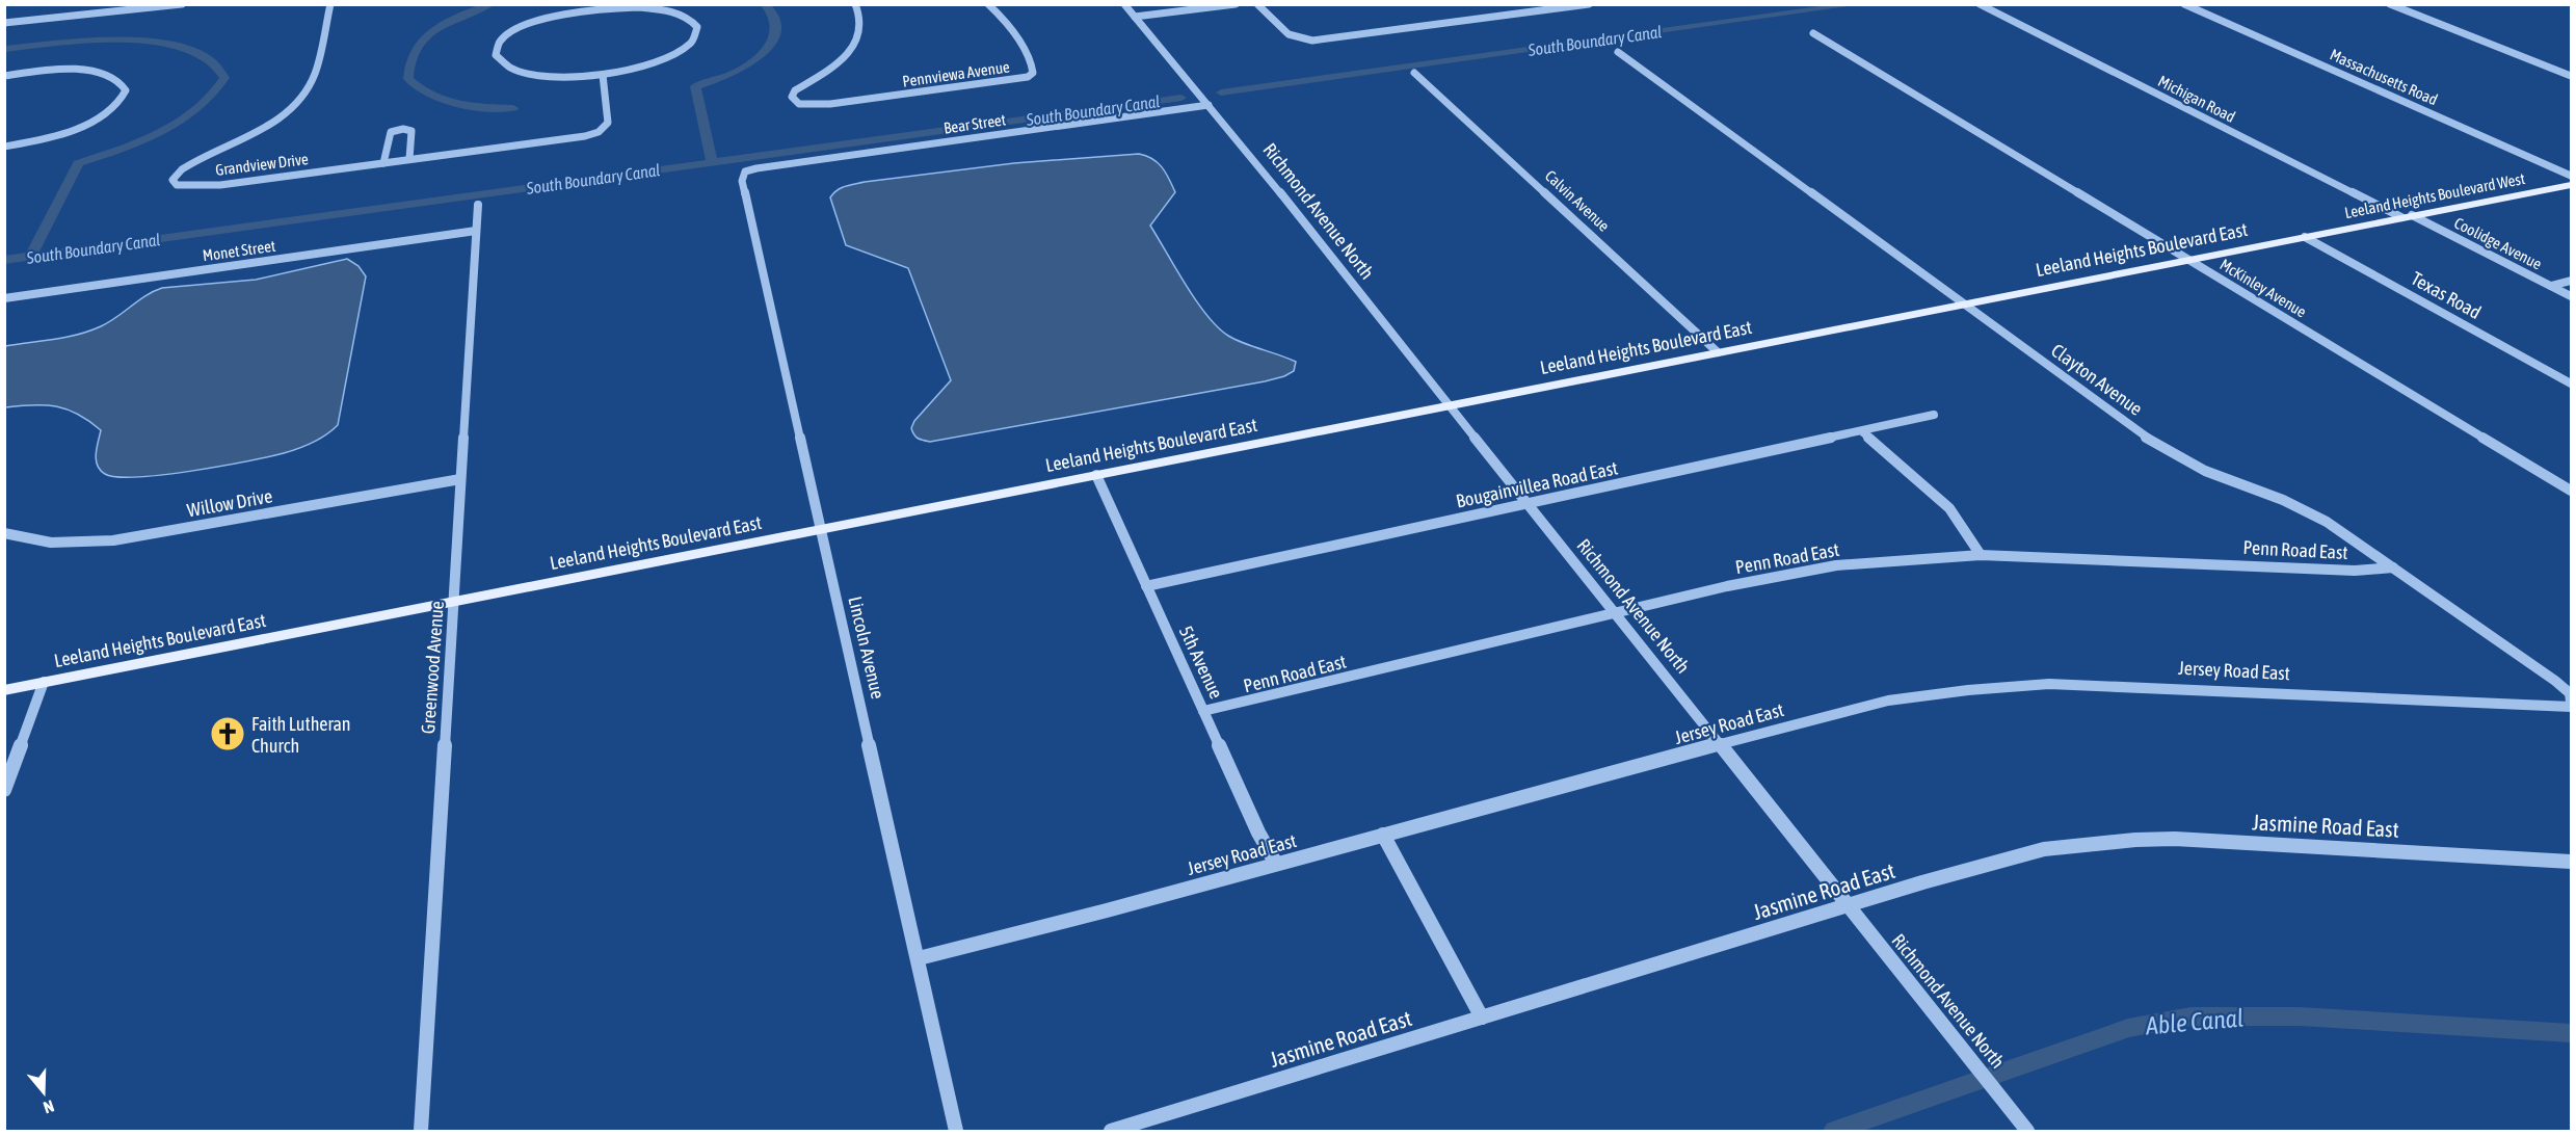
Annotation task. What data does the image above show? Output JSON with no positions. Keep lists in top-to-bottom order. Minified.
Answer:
{"streets":{"main road":["Leeland Heights Boulevard West","Leeland Heights Boulevard East"],"street":["Pennviewa Avenue","Massachusetts Road","Michigan Road","Bear Street","Grandview Drive","Calvin Avenue","Richmond Avenue North","Coolidge Avenue","Monet Street","McKinley Avenue","Texas Road","Clayton Avenue","Bougainvillea Road East","Willow Drive","Penn Road East","Lincoln Avenue","5th Avenue","Greenwood Avenue","Jersey Road East","Jasmine Road East"]},"crossings":[["Michigan Road","Leeland Heights Boulevard West"],["Michigan Road","Coolidge Avenue"],["Bear Street","Richmond Avenue North"],["Bear Street","Lincoln Avenue"],["Leeland Heights Boulevard West","Coolidge Avenue"],["Leeland Heights Boulevard West","Leeland Heights Boulevard East"],["Leeland Heights Boulevard West","Texas Road"],["Calvin Avenue","Leeland Heights Boulevard East"],["Richmond Avenue North","Leeland Heights Boulevard East"],["Richmond Avenue North","Bougainvillea Road East"],["Richmond Avenue North","Penn Road East"],["Richmond Avenue North","Jersey Road East"],["Richmond Avenue North","Jasmine Road East"],["Leeland Heights Boulevard East","McKinley Avenue"],["Leeland Heights Boulevard East","Texas Road"],["Leeland Heights Boulevard East","Clayton Avenue"],["Leeland Heights Boulevard East","Lincoln Avenue"],["Leeland Heights Boulevard East","5th Avenue"],["Leeland Heights Boulevard East","Greenwood Avenue"],["Monet Street","Greenwood Avenue"],["Clayton Avenue","Penn Road East"],["Bougainvillea Road East","5th Avenue"],["Willow Drive","Greenwood Avenue"],["Penn Road East","5th Avenue"],["Lincoln Avenue","Jersey Road East"],["5th Avenue","Jersey Road East"]],"water":["South Boundary Canal","Able Canal"],"places":{"church":["Faith Lutheran Church"]},"north":"bottom"}
